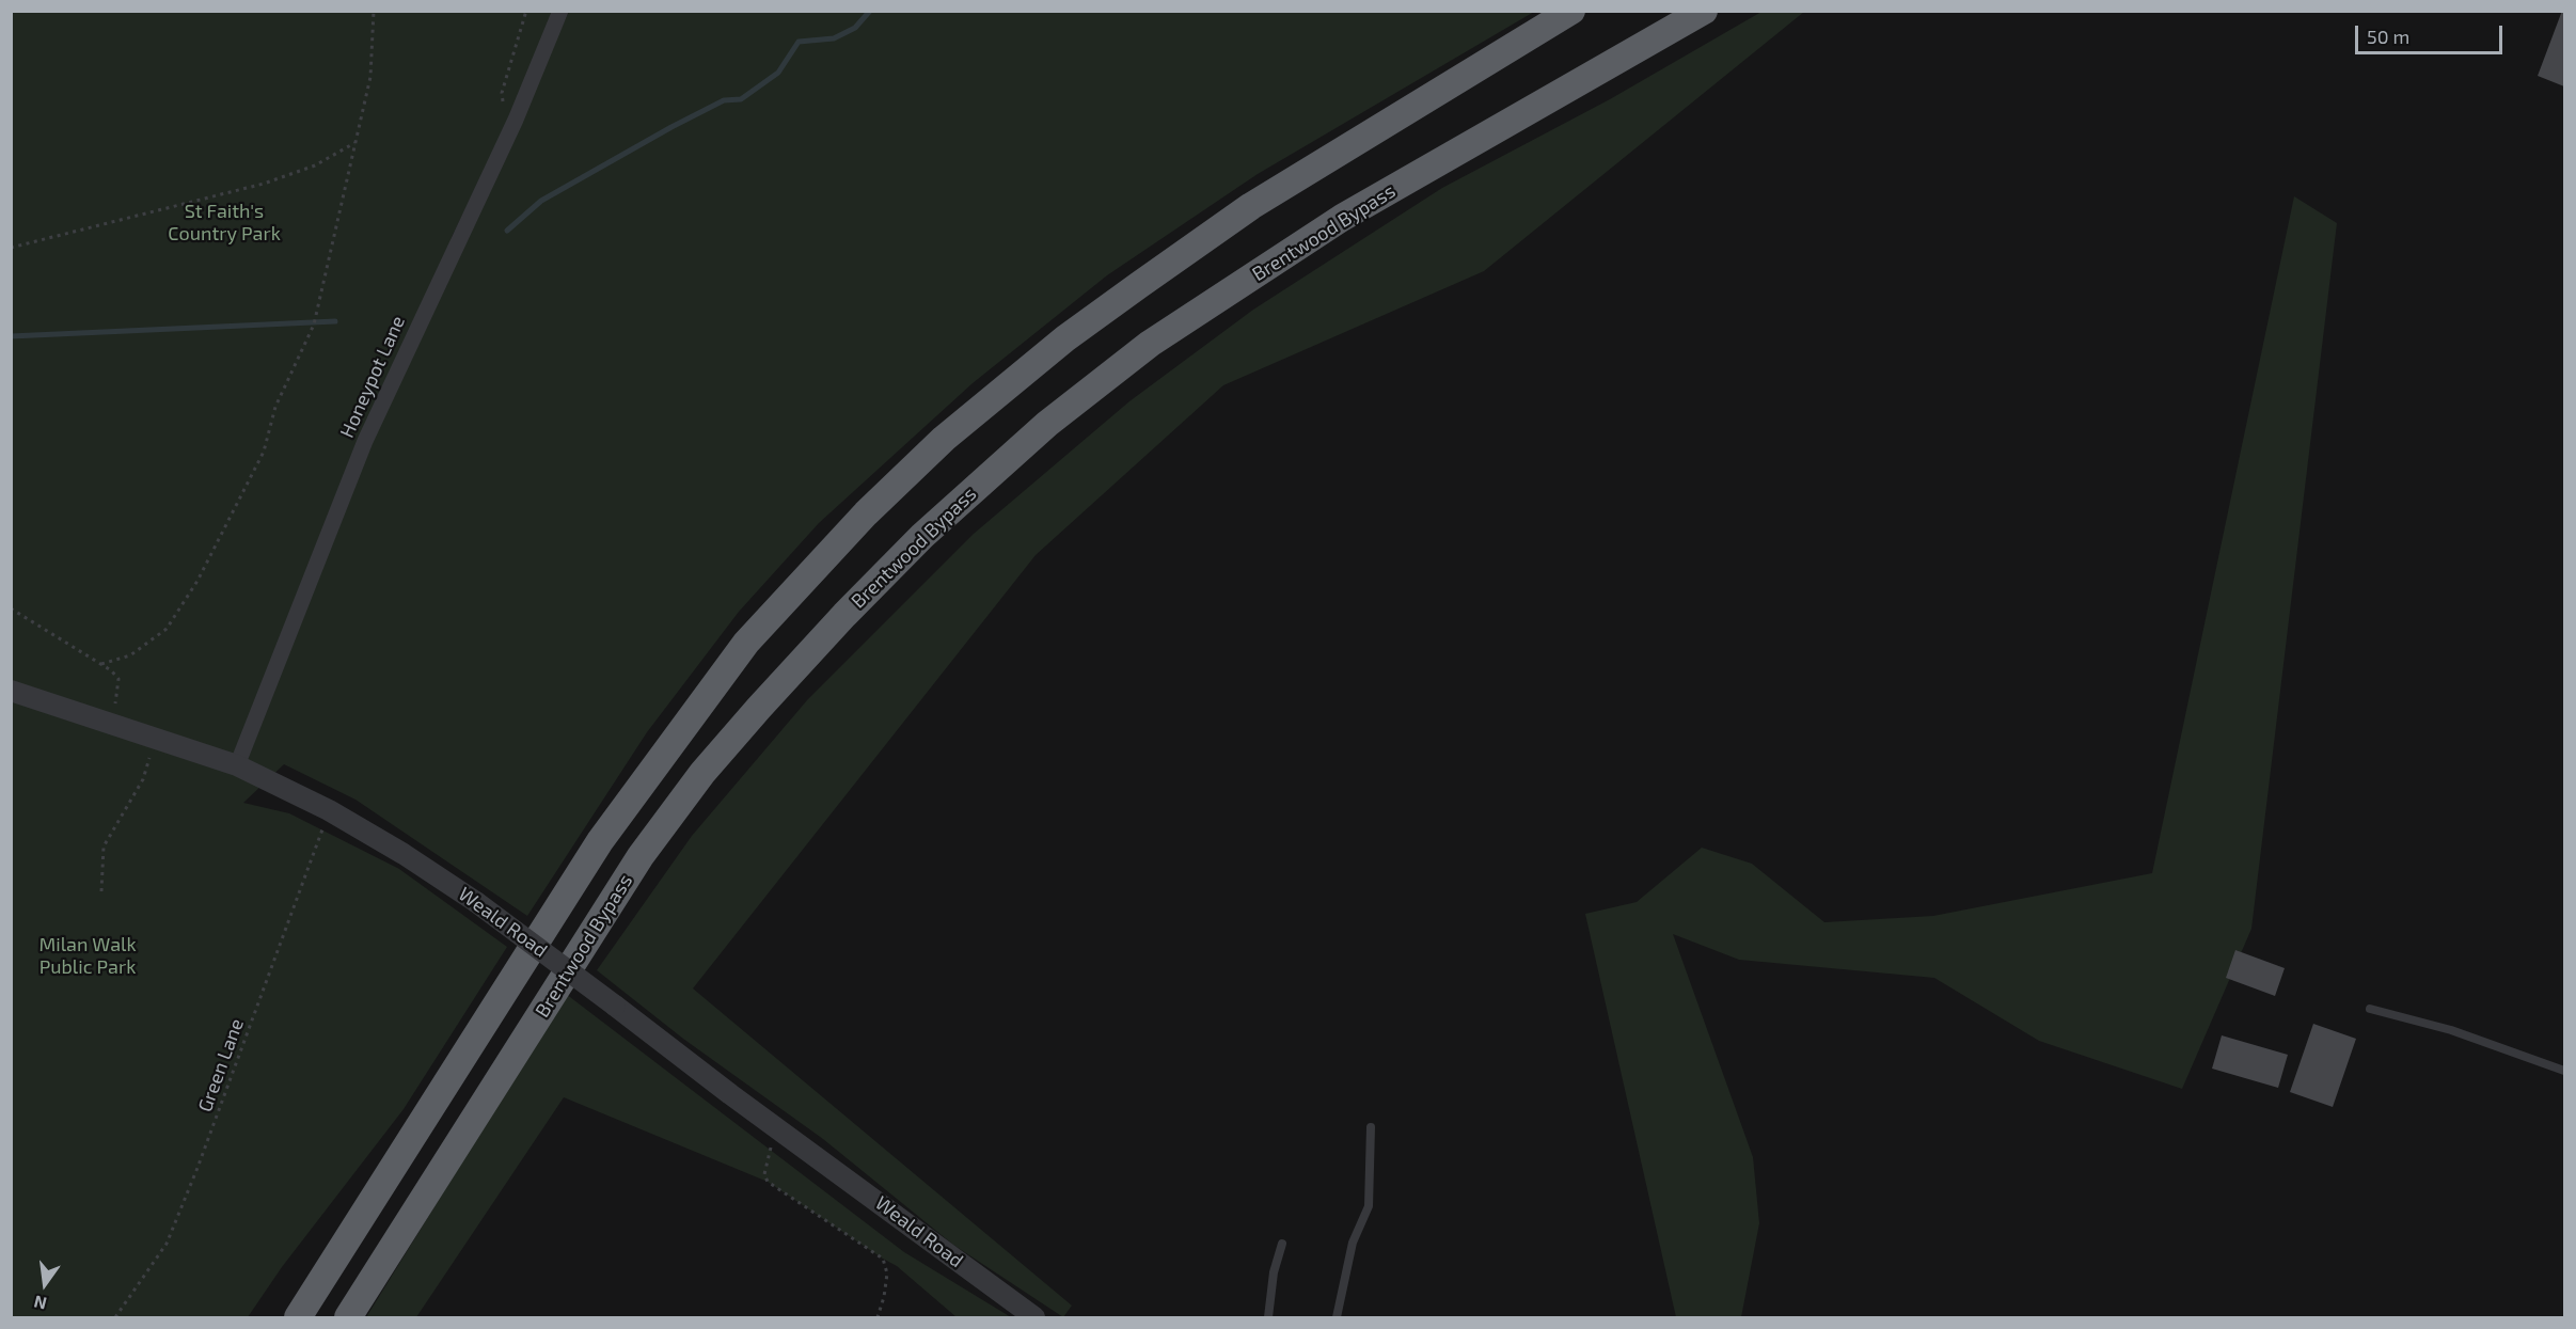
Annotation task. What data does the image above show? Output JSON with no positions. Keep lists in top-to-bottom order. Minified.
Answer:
{"streets":{"highway":["Brentwood Bypass"],"street":["Honeypot Lane","Weald Road"],"path":["Green Lane"]},"crossings":[["Honeypot Lane","Weald Road"],["Weald Road","Green Lane"]],"parks":["St Faith's Country Park","Milan Walk Public Park"],"scale_bar":"50 m","north":"bottom"}
